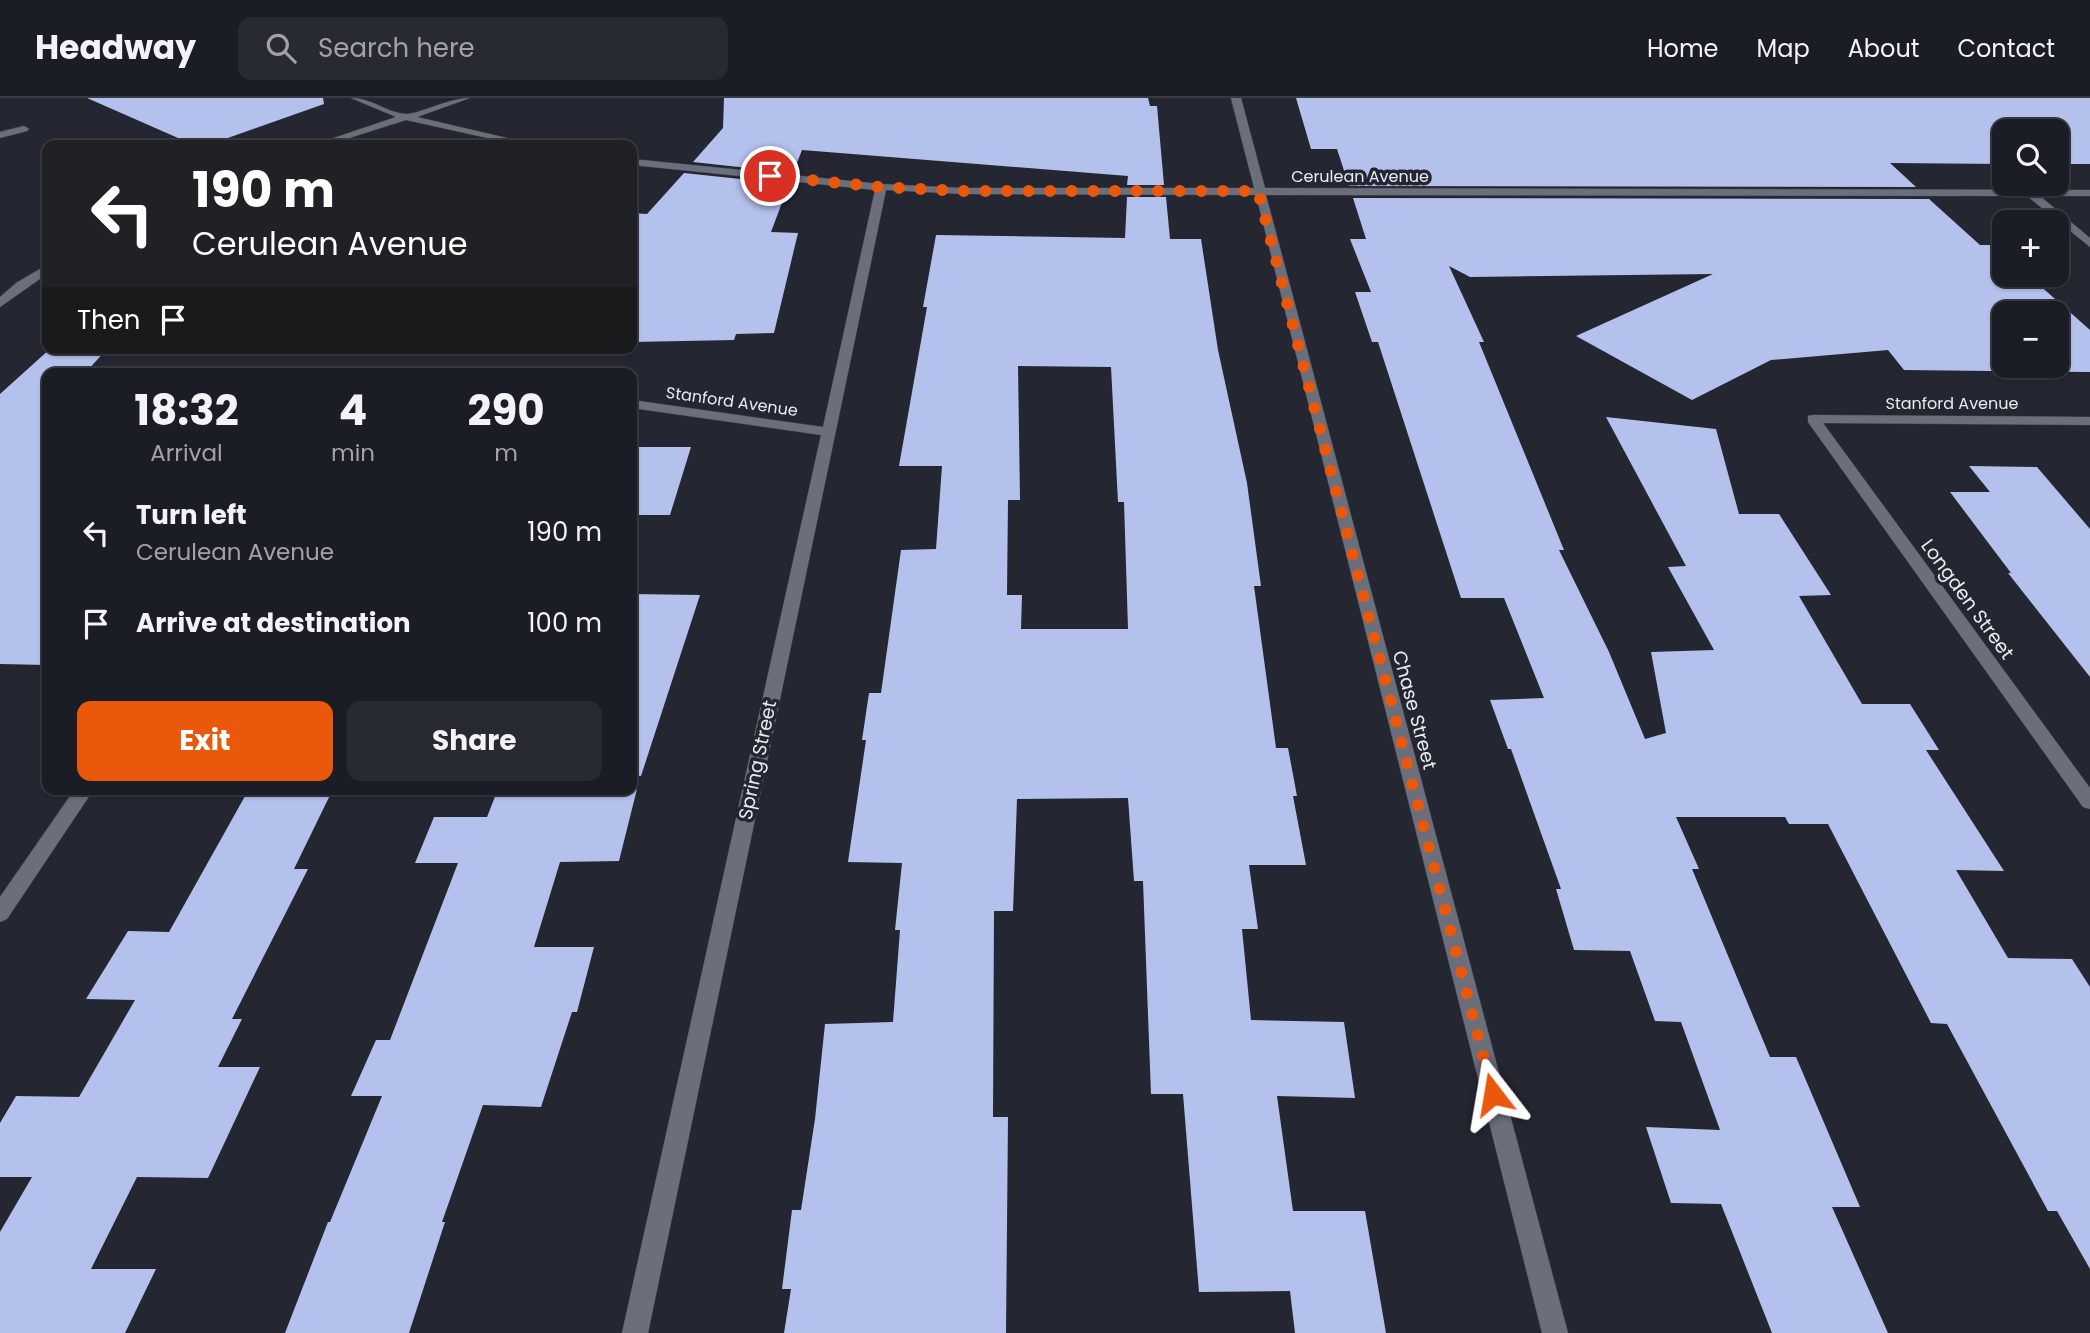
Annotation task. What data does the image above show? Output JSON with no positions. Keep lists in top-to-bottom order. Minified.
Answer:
{"streets":{"street":["Cerulean Avenue","Stanford Avenue","Longden Street","Chase Street","Spring Street"]},"crossings":[["Cerulean Avenue","Chase Street"],["Cerulean Avenue","Spring Street"],["Stanford Avenue","Longden Street"],["Stanford Avenue","Spring Street"]],"page":{"header":"Headway","search":"Search here","nav":["Home","Map","About","Contact"],"map_buttons":["+","−"],"turn":["190 m","Cerulean Avenue"],"then":"Then","eta":["18:32","Arrival","4","min","290","m"],"list":[{"name":"Turn left","note":"Cerulean Avenue","value":"190 m"},{"name":"Arrive at destination","value":"100 m"}],"buttons":["Exit","Share"]}}
